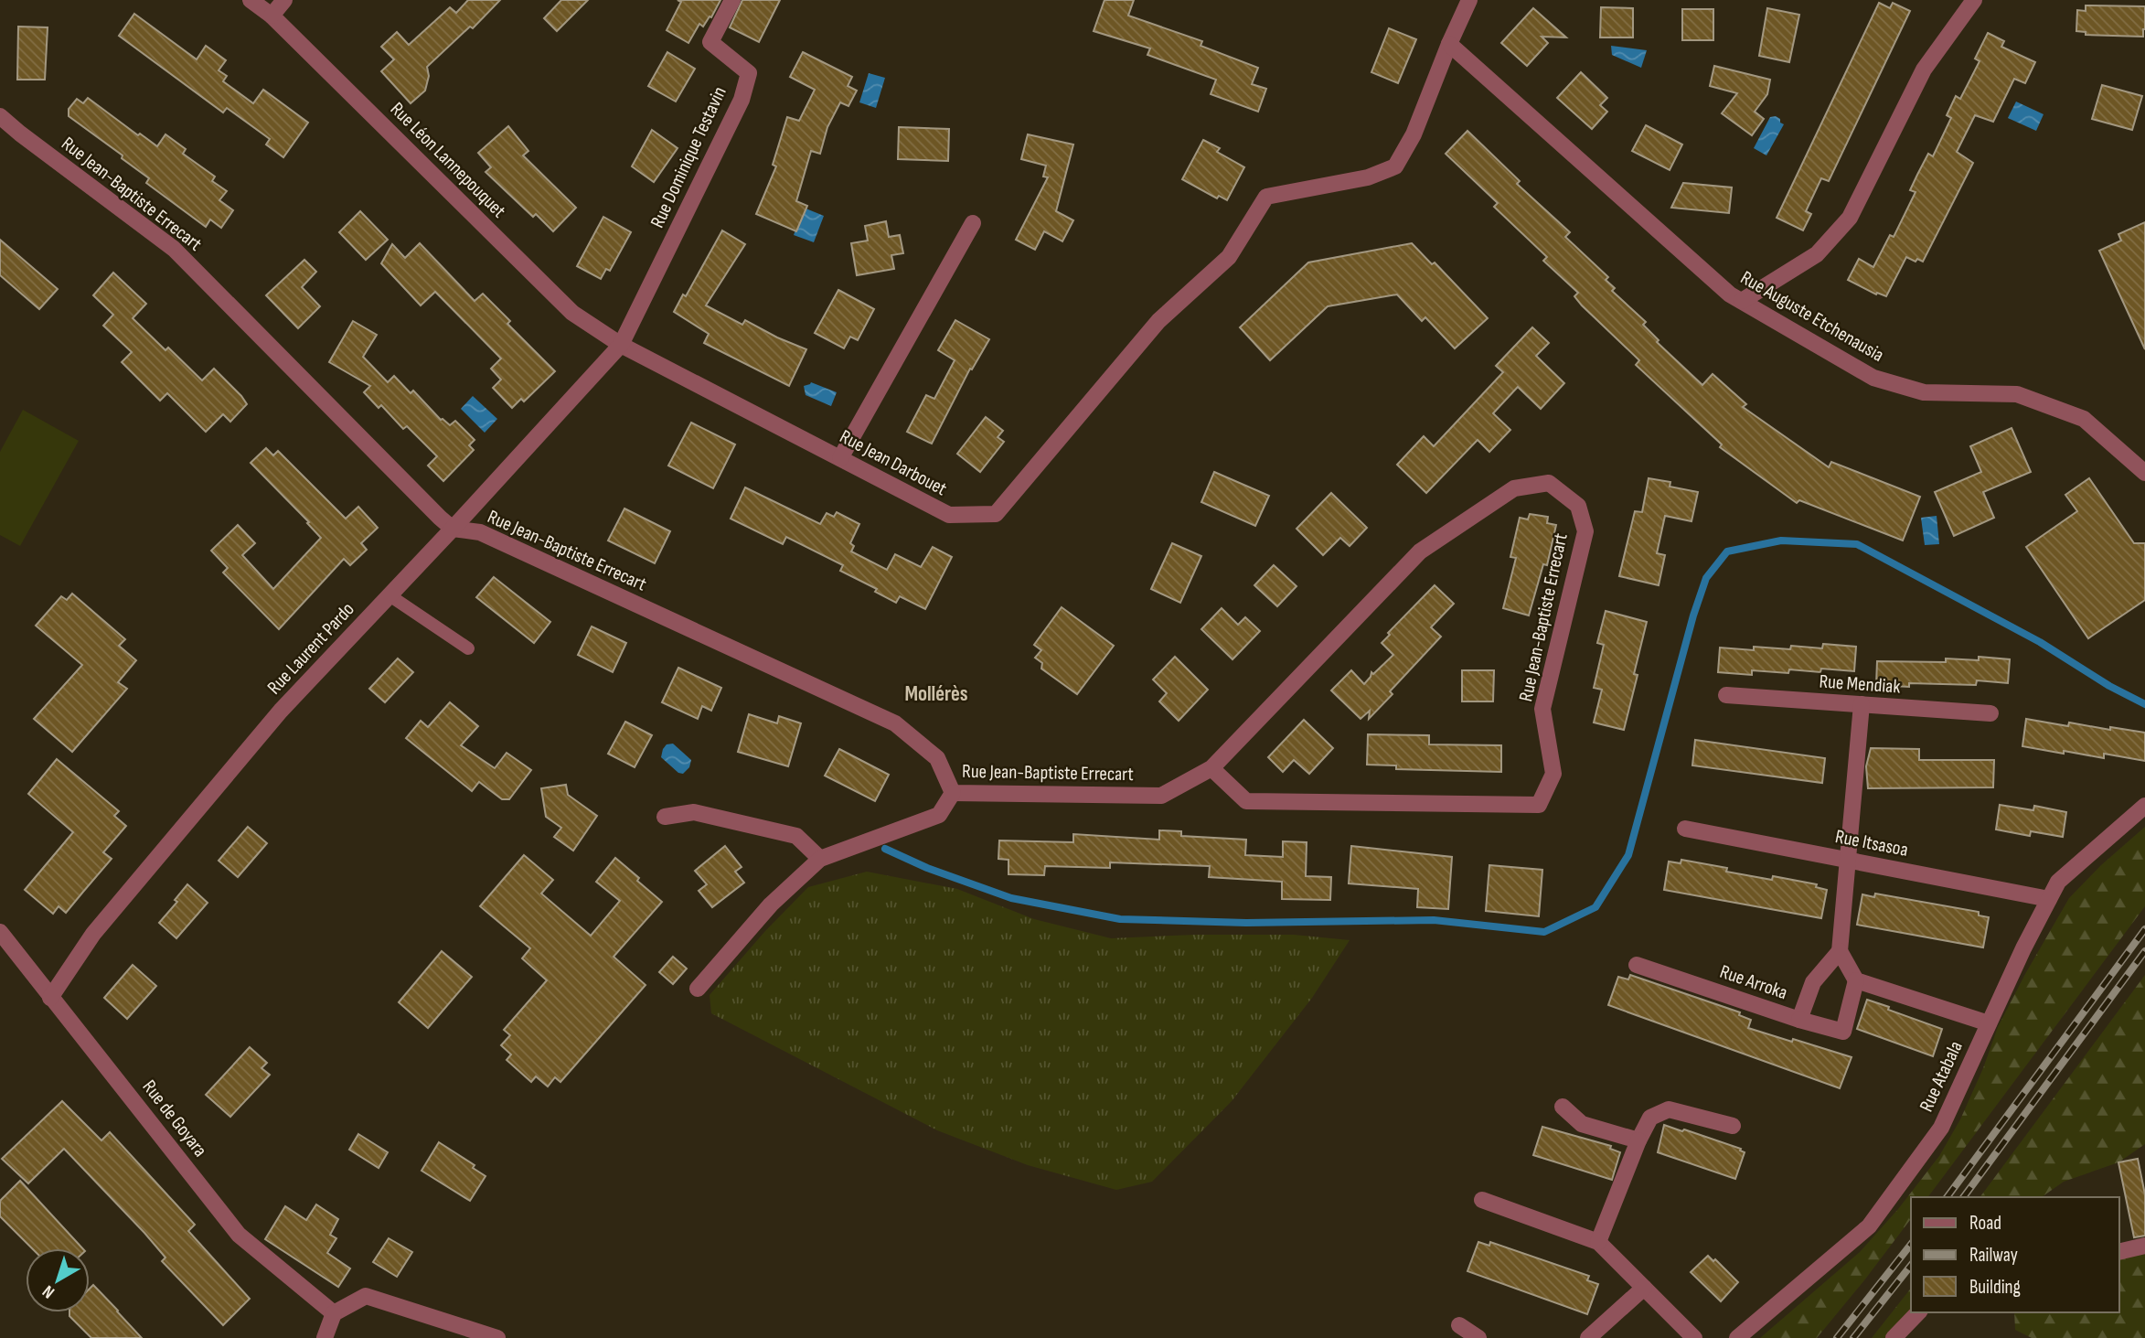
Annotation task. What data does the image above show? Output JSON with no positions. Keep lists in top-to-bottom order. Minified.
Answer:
{"streets":{"street":["Rue Dominique Testavin","Rue Léon Lannepouquet","Rue Jean-Baptiste Errecart","Rue Auguste Etchenausia","Rue Jean Darbouet","Rue Laurent Pardo","Rue Mendiak","Rue Itsasoa","Rue Arroka","Rue Atabala","Rue de Goyara"]},"crossings":[["Rue Dominique Testavin","Rue Léon Lannepouquet"],["Rue Dominique Testavin","Rue Jean Darbouet"],["Rue Dominique Testavin","Rue Laurent Pardo"],["Rue Léon Lannepouquet","Rue Jean Darbouet"],["Rue Léon Lannepouquet","Rue Laurent Pardo"],["Rue Jean-Baptiste Errecart","Rue Laurent Pardo"],["Rue Auguste Etchenausia","Rue Jean Darbouet"],["Rue Jean Darbouet","Rue Laurent Pardo"],["Rue Laurent Pardo","Rue de Goyara"],["Rue Itsasoa","Rue Atabala"]],"districts":["Mollérès"],"legend":["Road","Railway","Building"],"north":"bottom left"}
